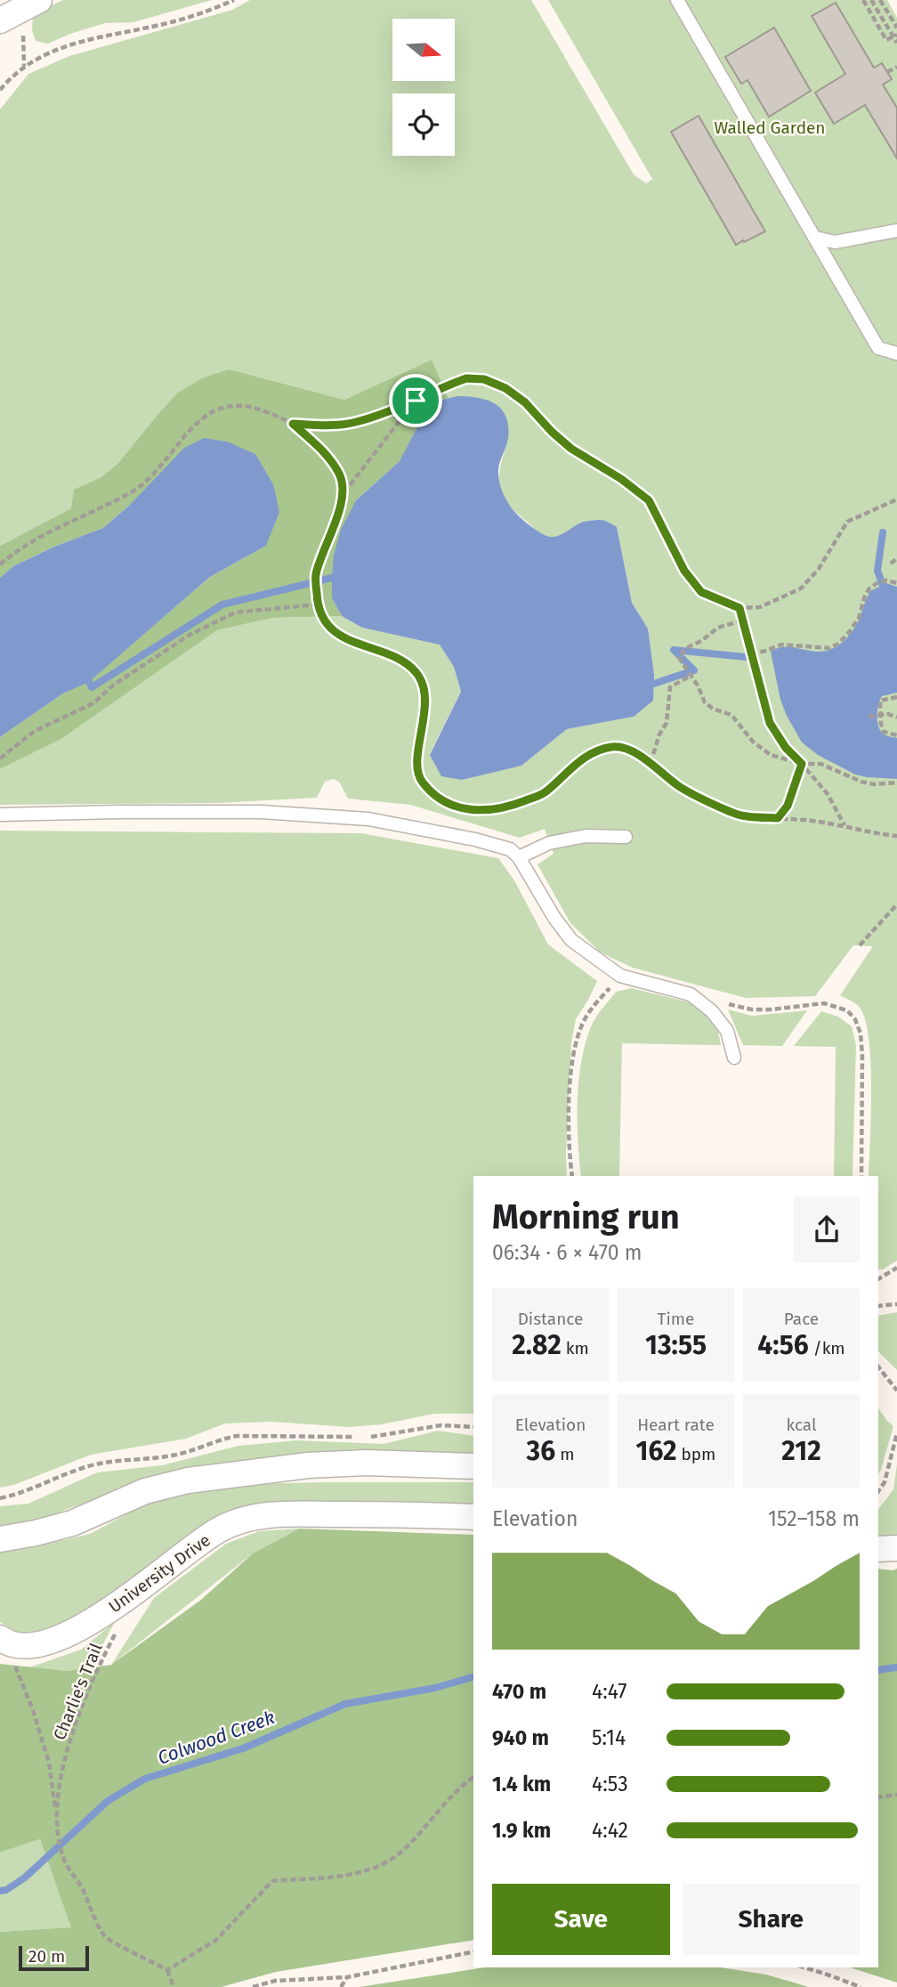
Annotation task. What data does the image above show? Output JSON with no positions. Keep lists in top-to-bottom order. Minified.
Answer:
{"streets":{"street":["University Drive"],"path":["Charlie's Trail"]},"crossings":[["University Drive","Charlie's Trail"]],"water":["Colwood Creek"],"parks":["Walled Garden"],"scale_bar":"20 m","north":"right","page":{"heading":["Morning run","06:34 · 6 × 470 m"],"stats":[["Distance","2.82 km"],["Time","13:55"],["Pace","4:56 /km"],["Elevation","36 m"],["Heart rate","162 bpm"],["kcal","212"]],"chart":["Elevation","152–158 m"],"list":[{"name":"470 m","note":"4:47"},{"name":"940 m","note":"5:14"},{"name":"1.4 km","note":"4:53"},{"name":"1.9 km","note":"4:42"}],"buttons":["Save","Share"],"scale":"20 m"}}
